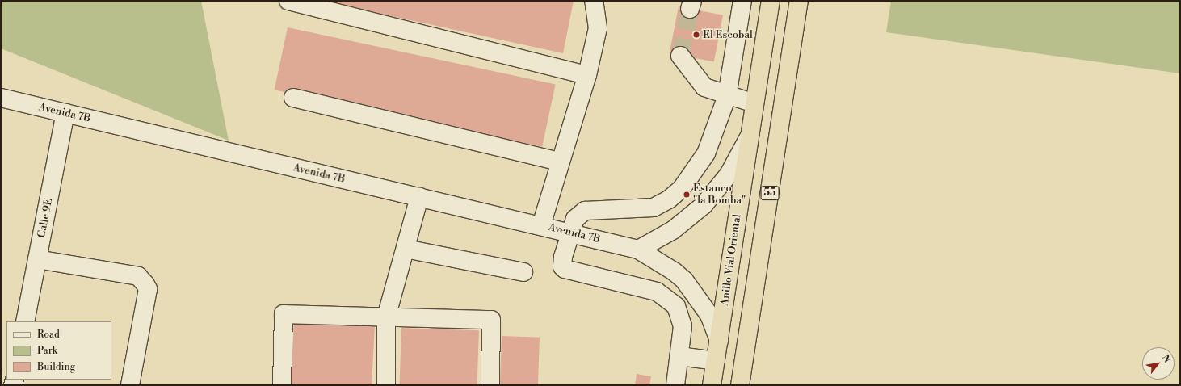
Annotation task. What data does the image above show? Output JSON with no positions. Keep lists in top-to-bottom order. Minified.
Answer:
{"streets":{"highway":["55","Anillo Vial Oriental"],"street":["Avenida 7B","Calle 9E"]},"crossings":[["Avenida 7B","Calle 9E"],["Avenida 7B","Anillo Vial Oriental"]],"places":["El Escobal","Estanco \"la Bomba\""],"legend":["Road","Park","Building"],"north":"top right"}
